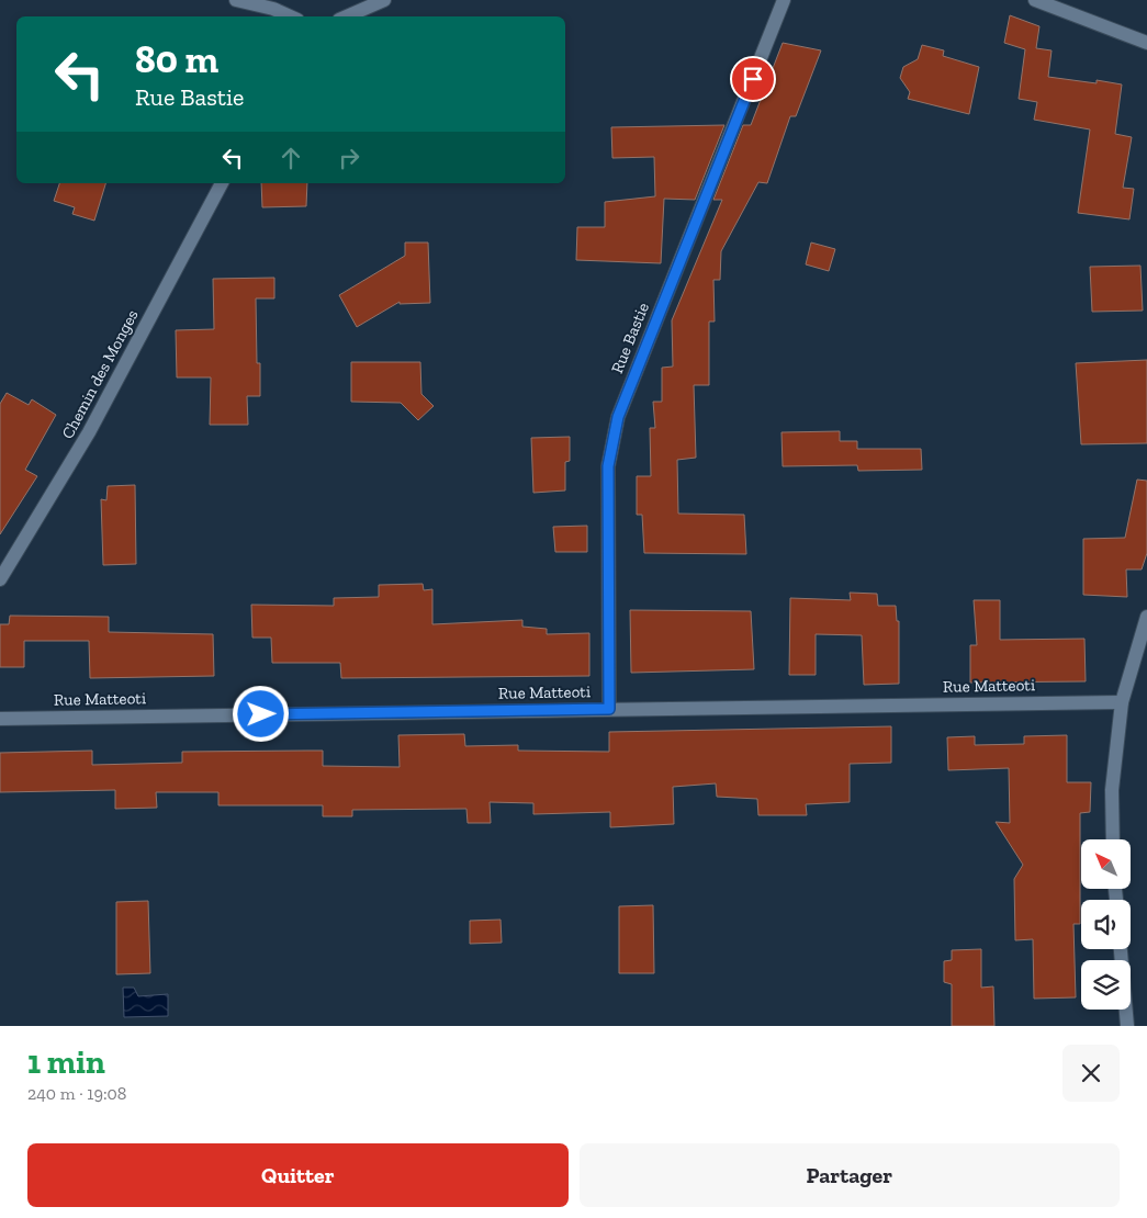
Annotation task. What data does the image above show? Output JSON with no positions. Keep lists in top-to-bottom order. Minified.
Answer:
{"streets":{"street":["Rue Bastie","Chemin des Monges","Rue Matteoti"]},"crossings":[["Rue Bastie","Rue Matteoti"]],"north":"top left","page":{"turn":["80 m","Rue Bastie"],"heading":["1 min","240 m · 19:08"],"buttons":["Quitter","Partager"]}}
